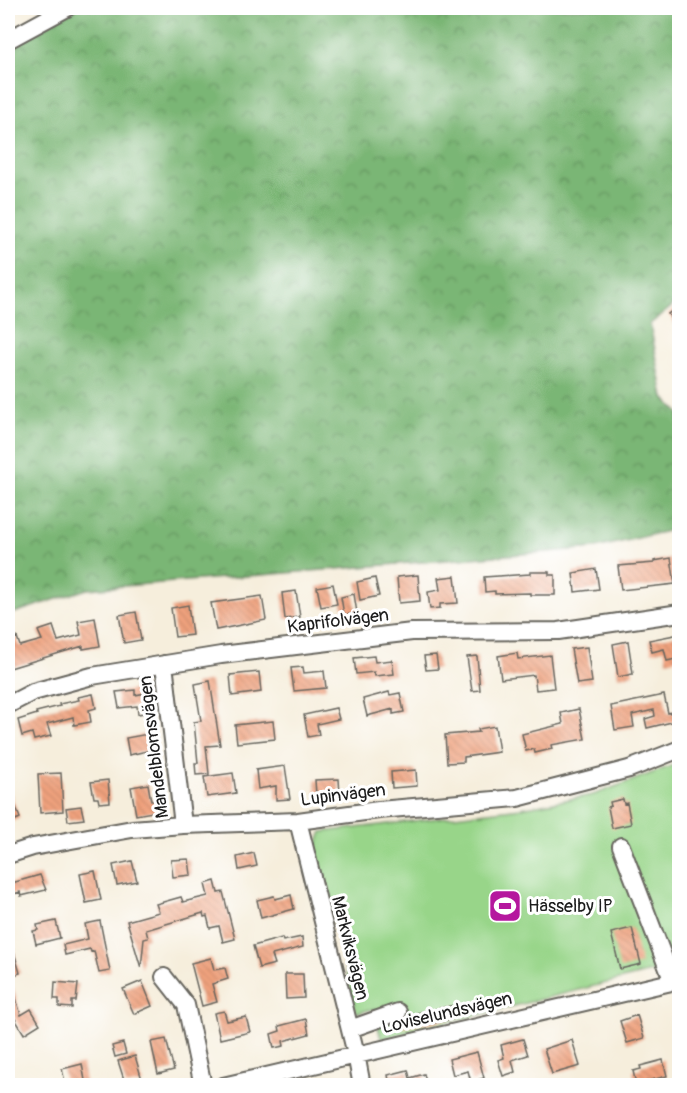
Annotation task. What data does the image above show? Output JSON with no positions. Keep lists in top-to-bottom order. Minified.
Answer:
{"streets":{"street":["Kaprifolvägen","Mandelblomsvägen","Lupinvägen","Markviksvägen","Loviselundsvägen"]},"crossings":[["Kaprifolvägen","Mandelblomsvägen"],["Mandelblomsvägen","Lupinvägen"],["Lupinvägen","Markviksvägen"],["Markviksvägen","Loviselundsvägen"]],"places":{"sports":["Hässelby IP"]}}
